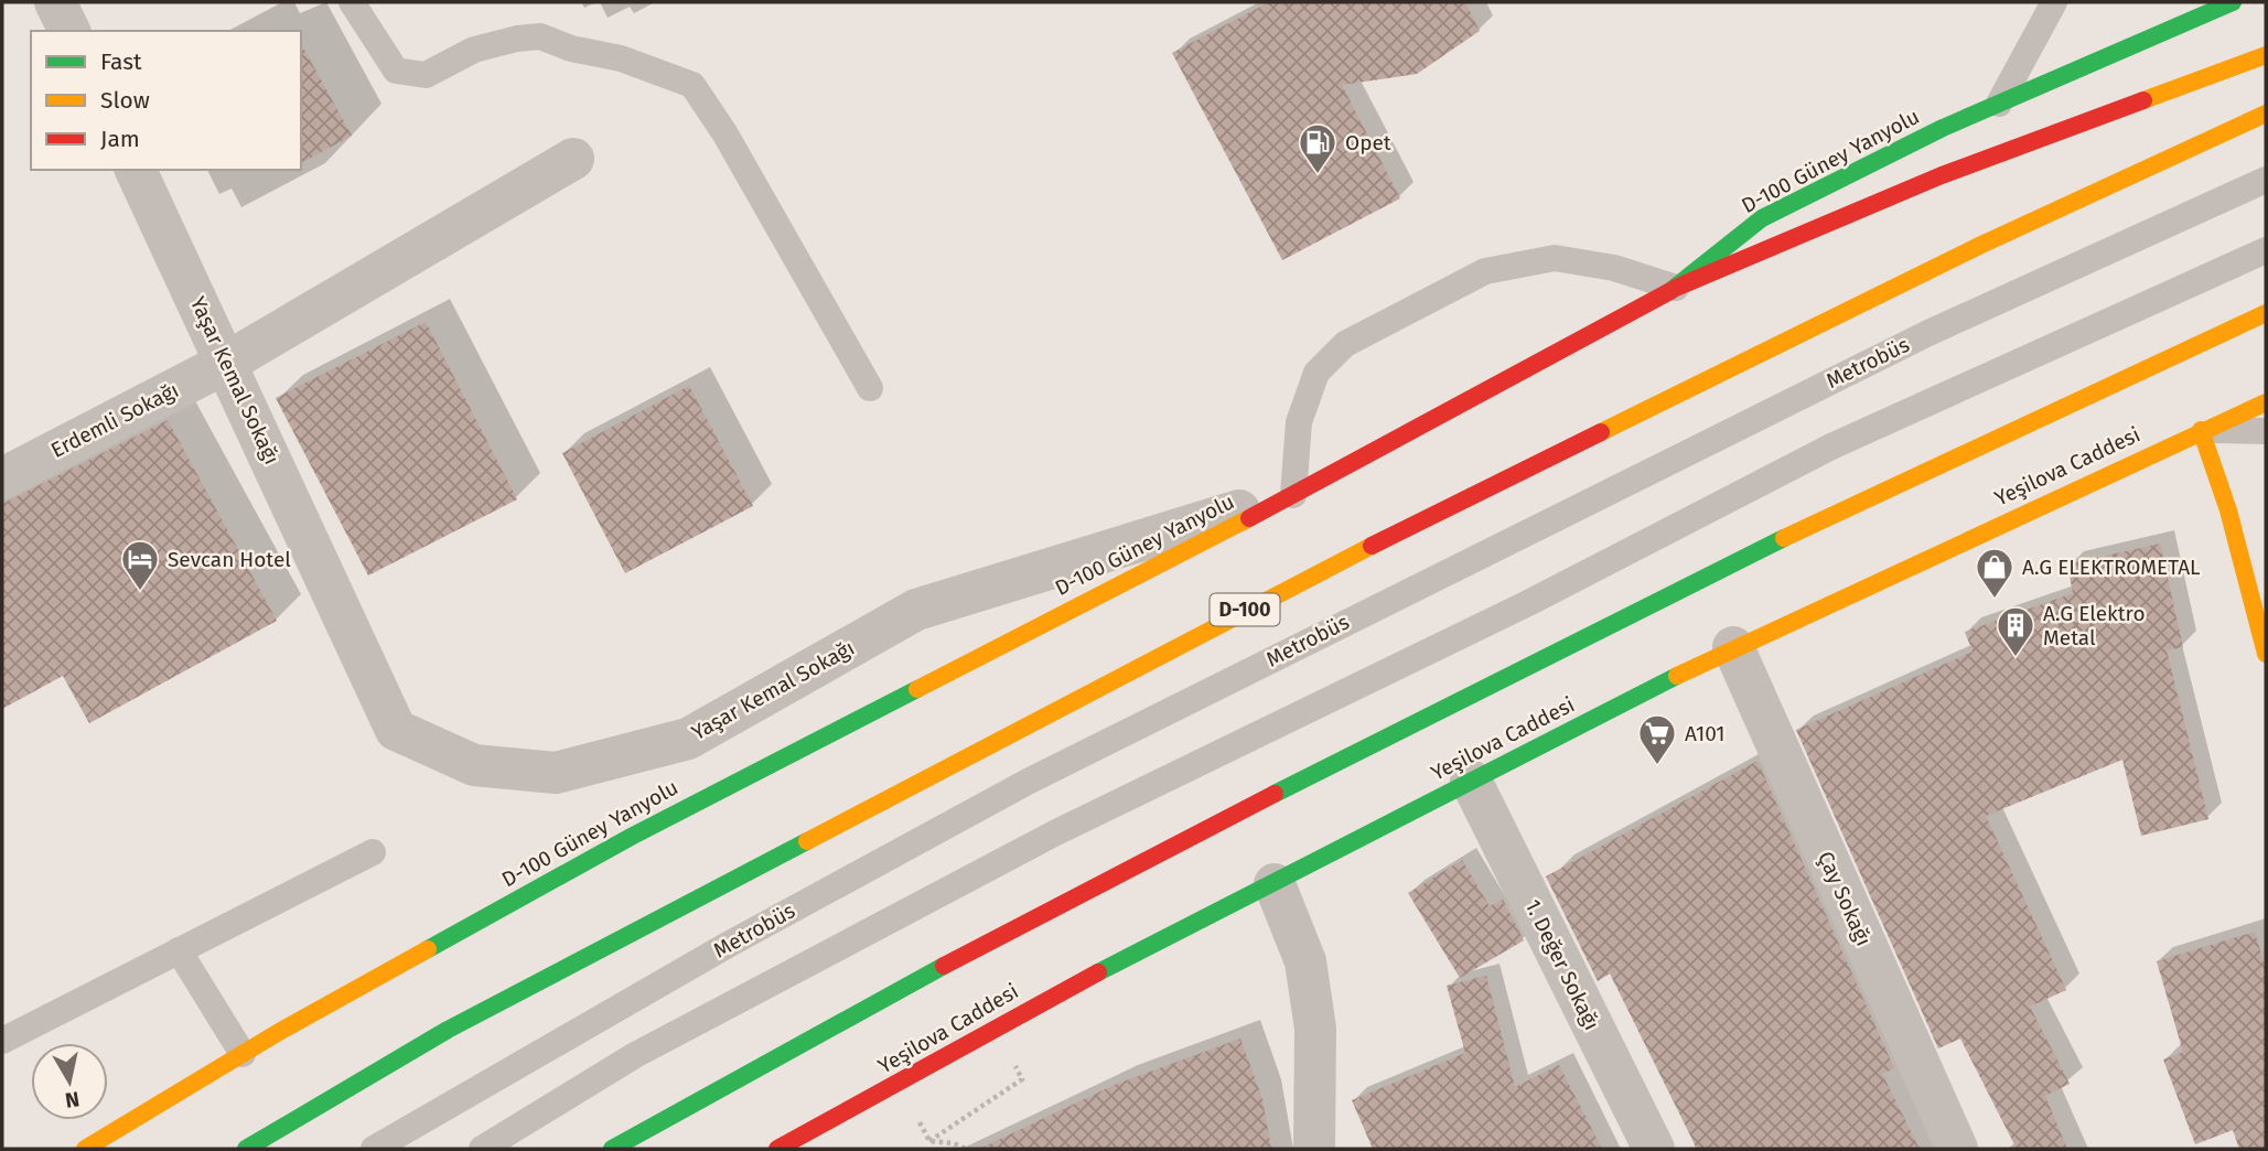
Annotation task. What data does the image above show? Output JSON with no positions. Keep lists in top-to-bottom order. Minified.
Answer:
{"streets":{"main road":["D-100 Güney Yanyolu","Yeşilova Caddesi","D-100"],"street":["Yaşar Kemal Sokağı","Erdemli Sokağı","Çay Sokağı","1. Değer Sokağı"],"lane":["Metrobüs"]},"crossings":[["D-100 Güney Yanyolu","Yaşar Kemal Sokağı"],["Yaşar Kemal Sokağı","Erdemli Sokağı"],["Yeşilova Caddesi","Çay Sokağı"],["Yeşilova Caddesi","1. Değer Sokağı"]],"places":{"fuel station":["Opet"],"hotel":["Sevcan Hotel"],"shop":["A.G ELEKTROMETAL"],"building":["A.G Elektro Metal"],"supermarket":["A101"]},"legend":["Fast","Slow","Jam"],"north":"bottom"}
